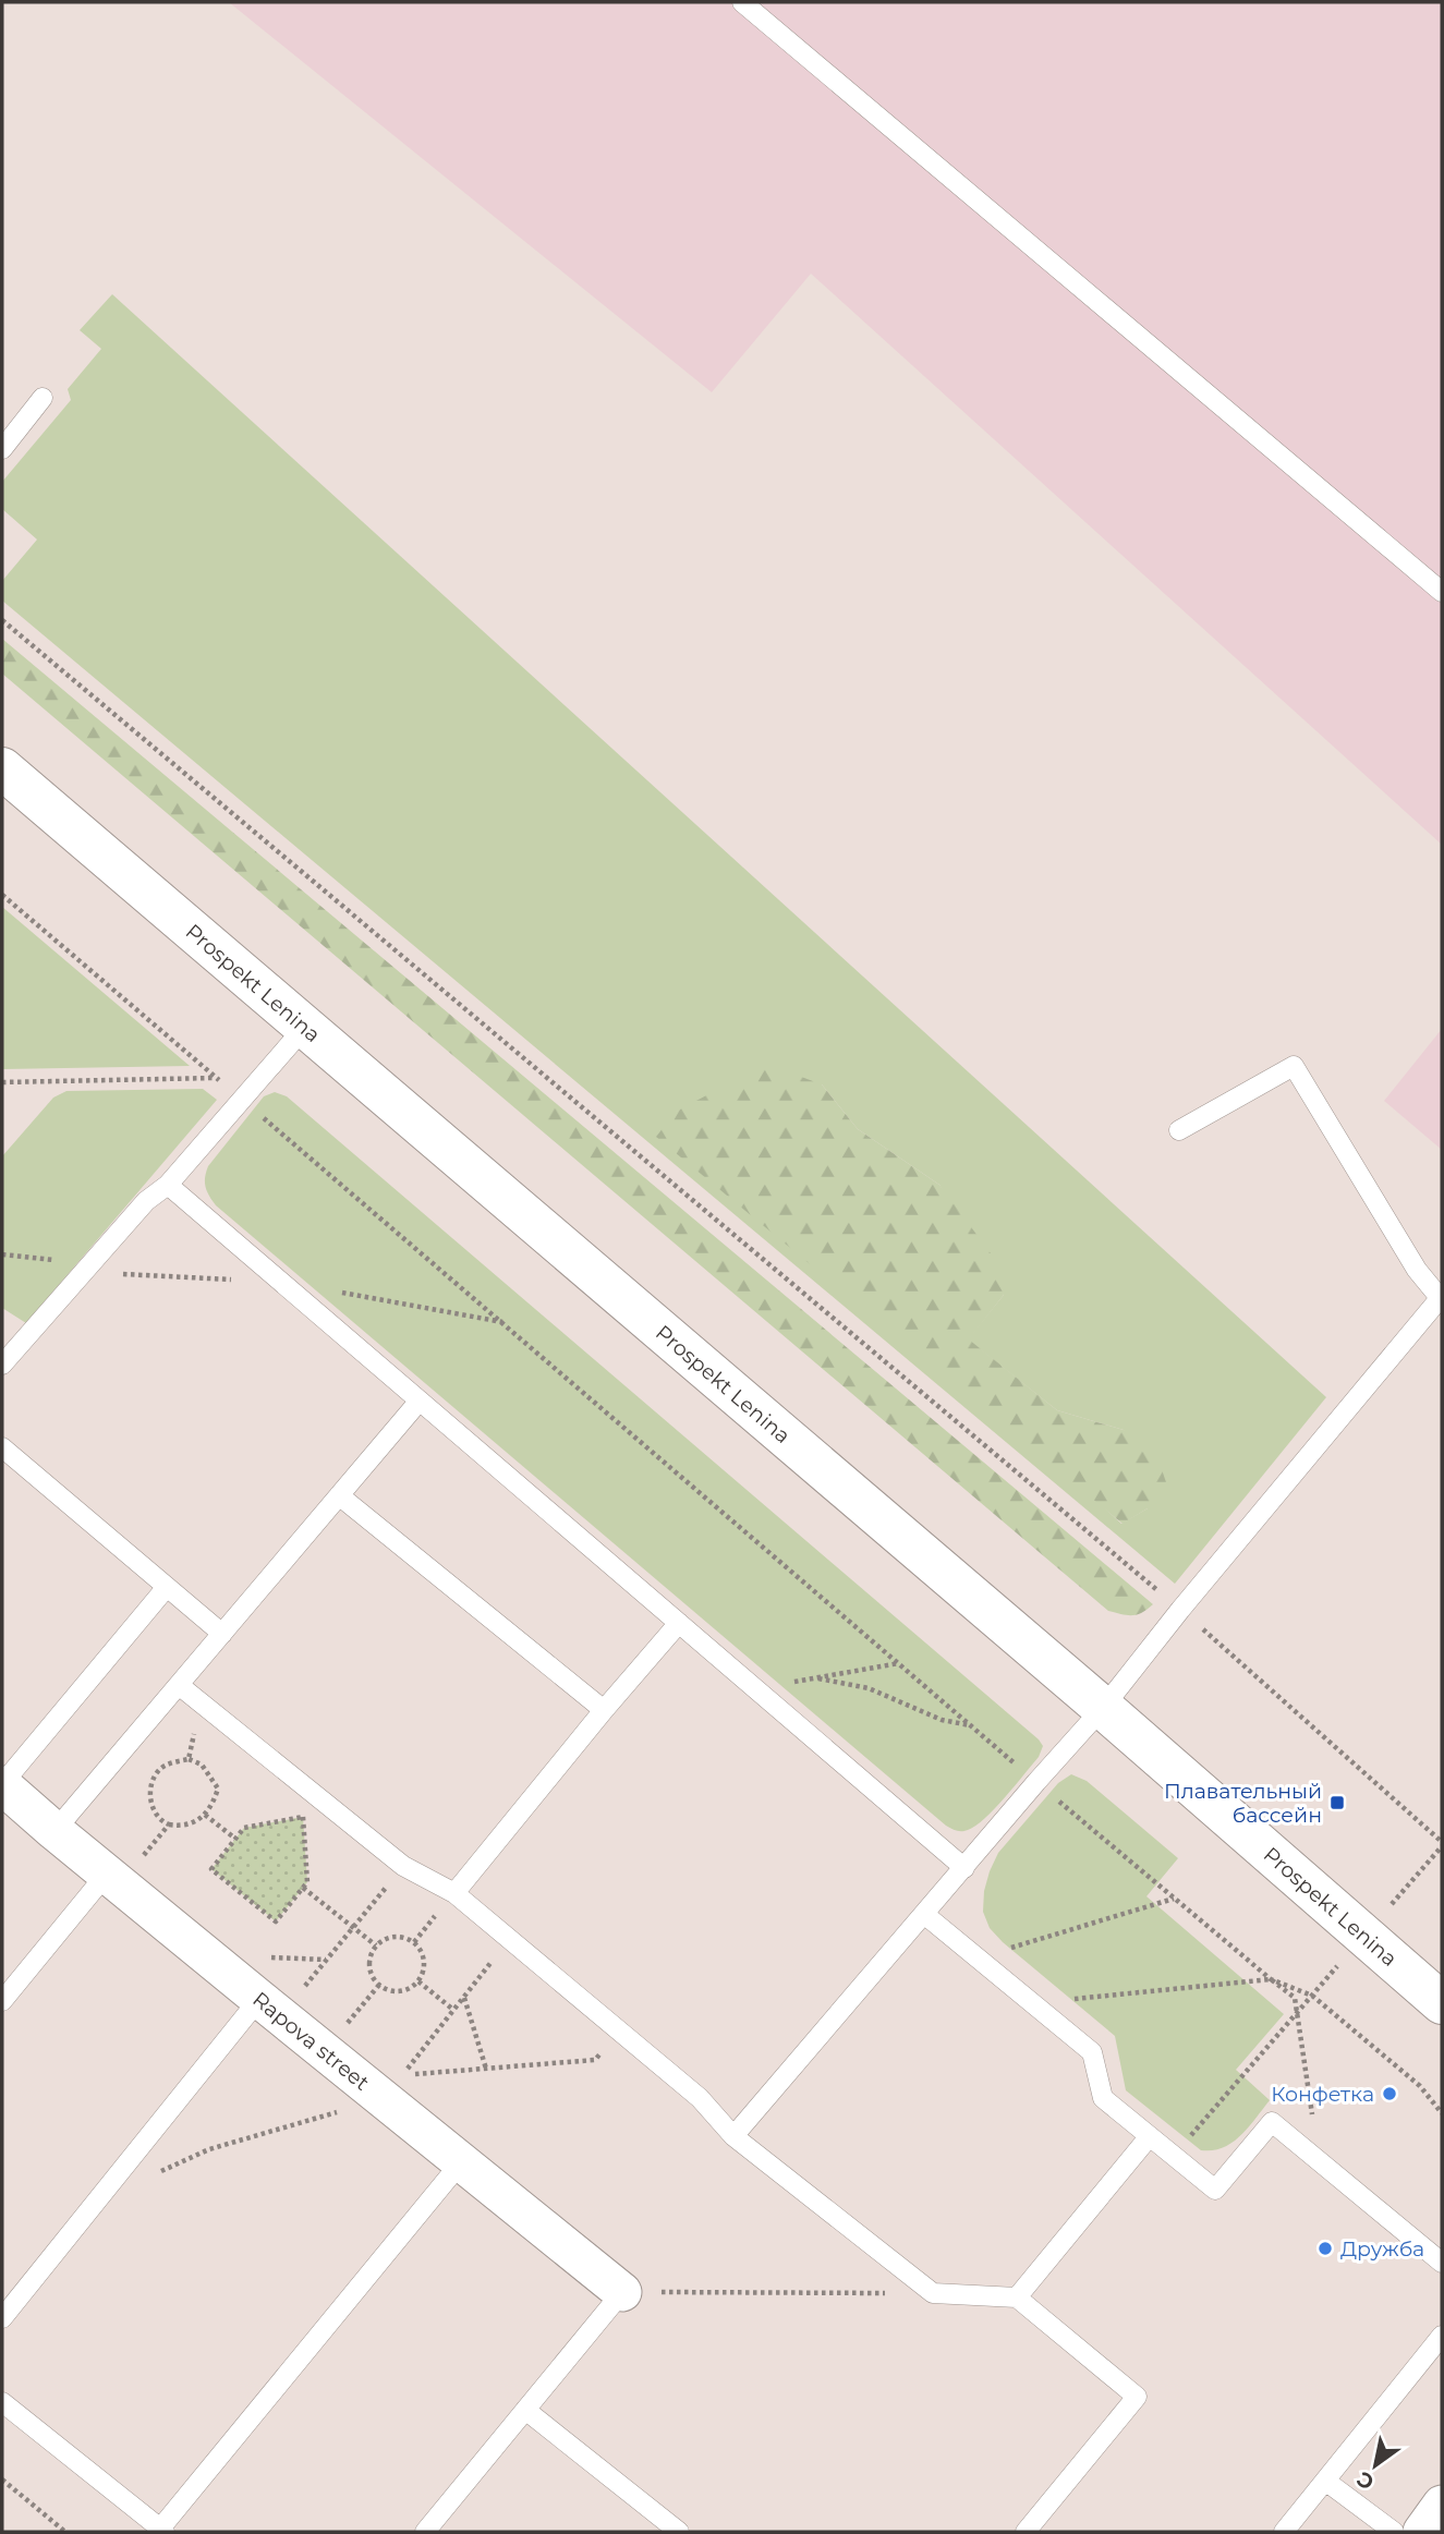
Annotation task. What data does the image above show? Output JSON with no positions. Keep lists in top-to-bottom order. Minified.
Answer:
{"streets":{"main road":["Prospekt Lenina"],"street":["Rapova street"]},"places":{"transit":["Плавательный бассейн"],"other":["Конфетка","Дружба"]},"north":"bottom left"}
